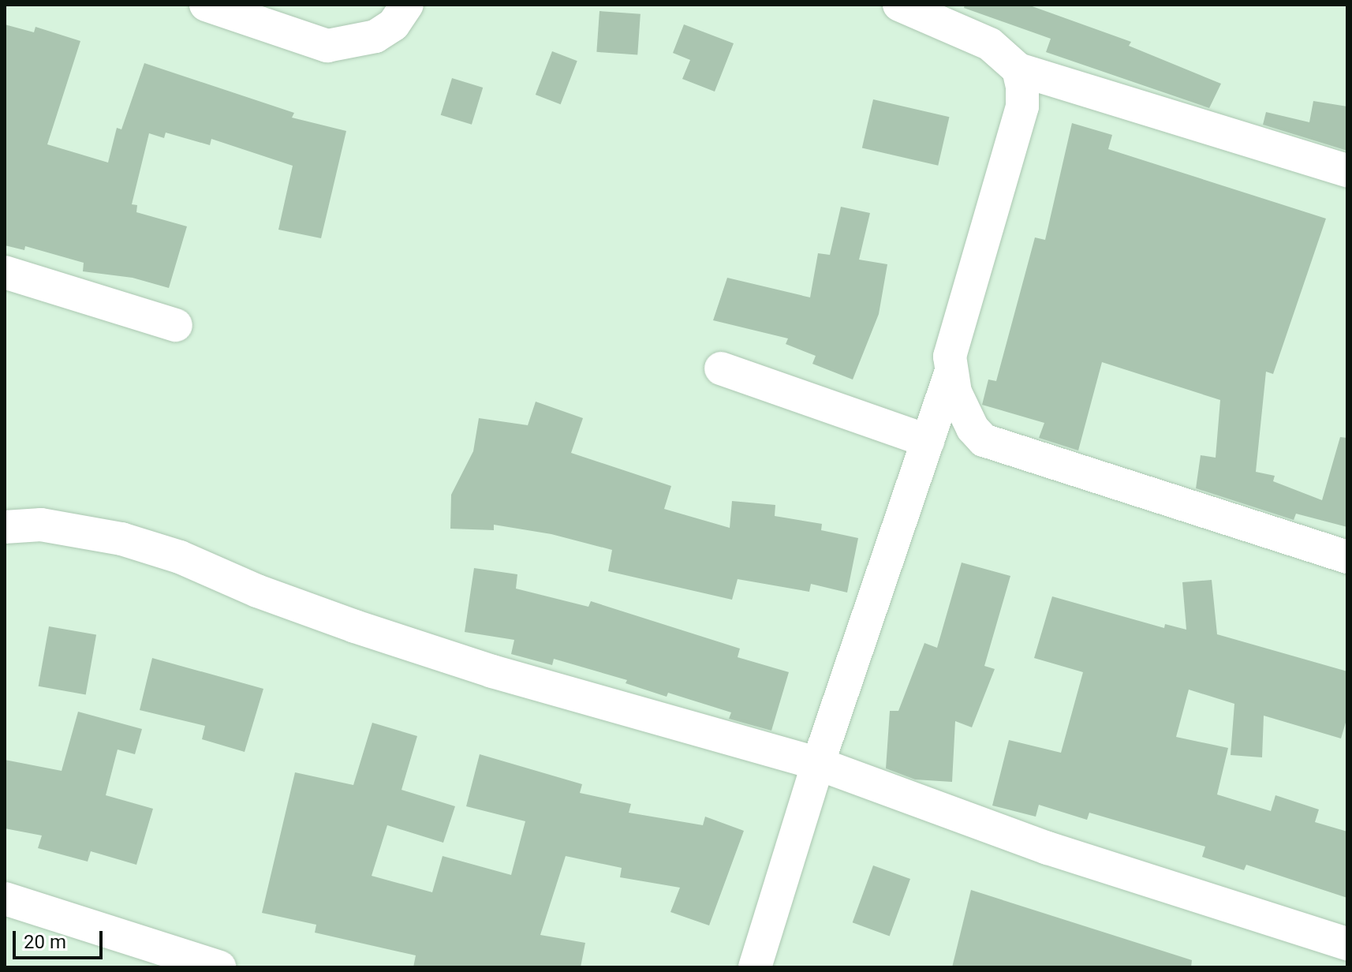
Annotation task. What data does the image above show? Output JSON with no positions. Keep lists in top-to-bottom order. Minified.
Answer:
{"scale_bar":"20 m"}
